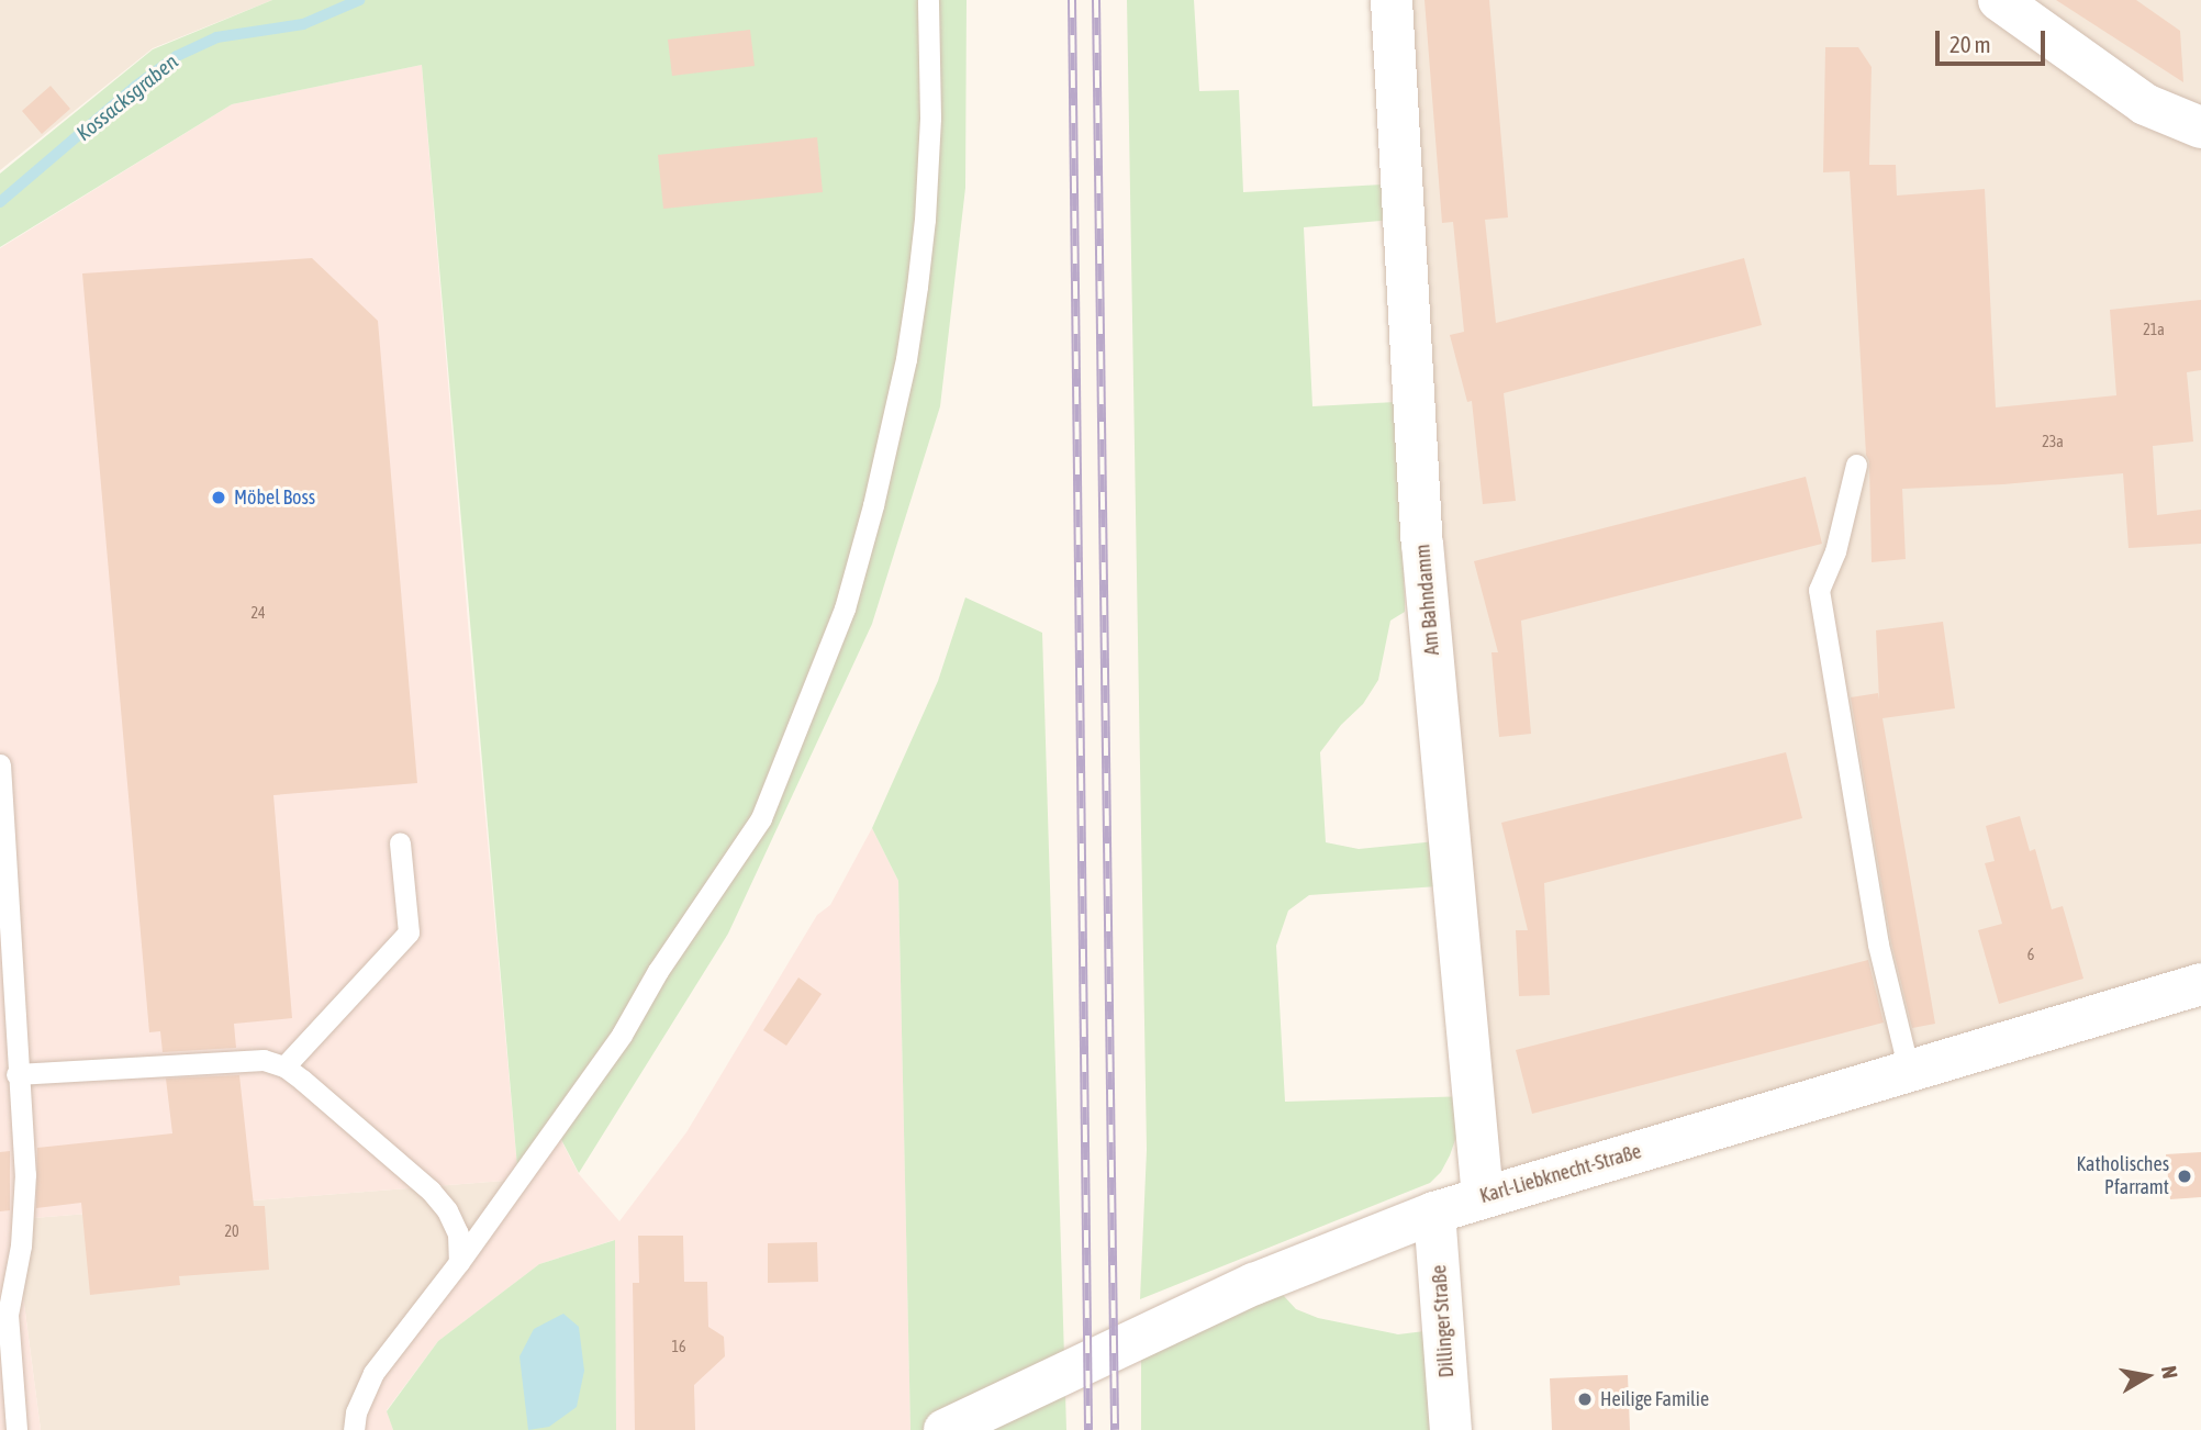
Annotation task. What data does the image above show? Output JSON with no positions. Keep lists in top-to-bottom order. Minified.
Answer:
{"streets":{"street":["Am Bahndamm","Karl-Liebknecht-Straße","Dillinger Straße"]},"crossings":[["Am Bahndamm","Karl-Liebknecht-Straße"],["Karl-Liebknecht-Straße","Dillinger Straße"]],"water":["Kossacksgraben"],"places":["Möbel Boss","Katholisches Pfarramt","Heilige Familie"],"house_numbers":["21a","23a","24","6","20","16"],"scale_bar":"20 m","north":"right"}
